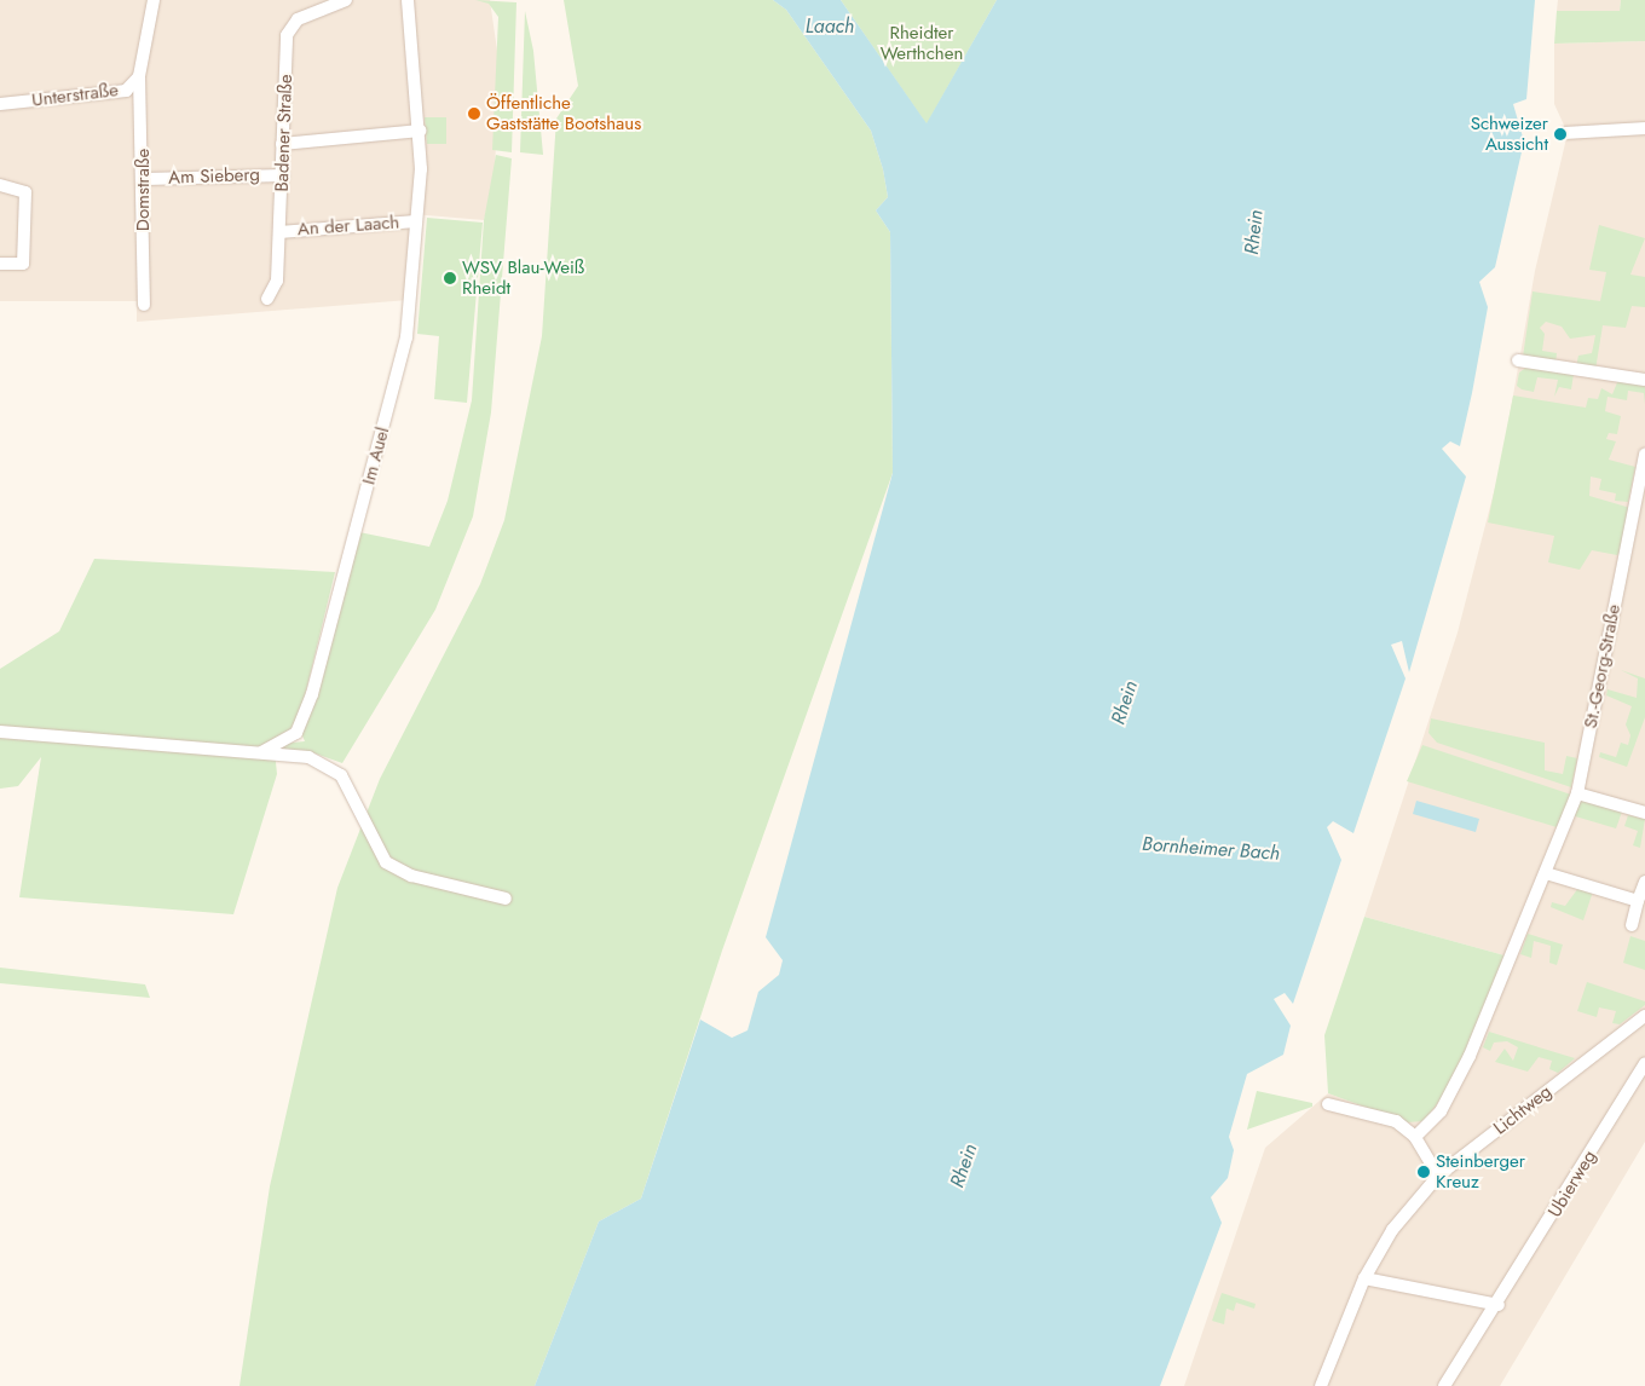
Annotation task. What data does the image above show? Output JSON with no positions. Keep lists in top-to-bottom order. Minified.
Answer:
{"streets":{"street":["Unterstraße","Badener Straße","Am Sieberg","Domstraße","An der Laach","Im Auel","St.-Georg-Straße","Lichtweg","Ubierweg"]},"crossings":[["Unterstraße","Domstraße"],["Badener Straße","Am Sieberg"],["Badener Straße","An der Laach"],["Am Sieberg","Domstraße"],["An der Laach","Im Auel"]],"water":["Laach","Rhein","Bornheimer Bach"],"parks":["Rheidter Werthchen"],"places":["Öffentliche Gaststätte Bootshaus","Schweizer Aussicht","WSV Blau-Weiß Rheidt","Steinberger Kreuz"]}
